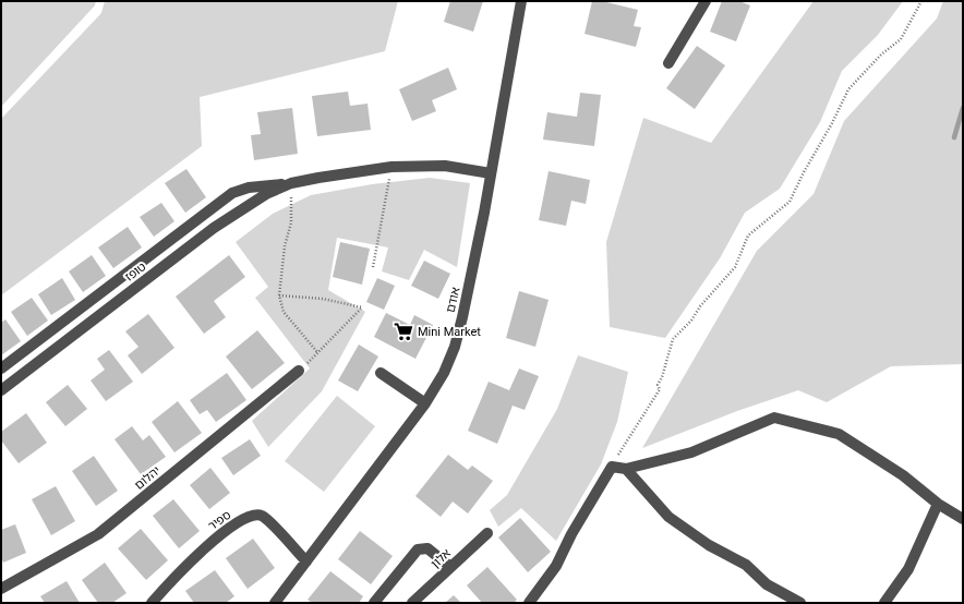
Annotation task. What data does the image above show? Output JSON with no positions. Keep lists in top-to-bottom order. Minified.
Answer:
{"streets":{"street":["טופז","אודם","יהלום","ספיר","אלון"]},"crossings":[["טופז","אודם"],["אודם","ספיר"]],"places":{"supermarket":["Mini Market"]}}
